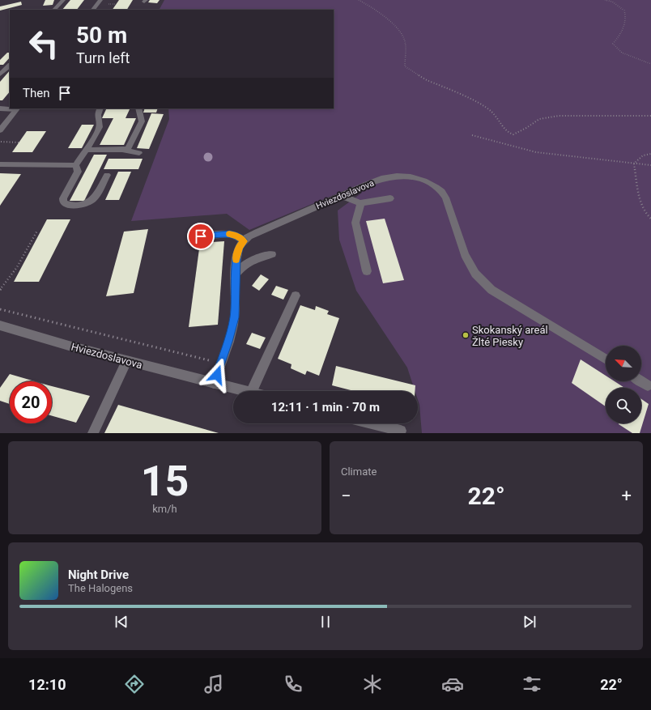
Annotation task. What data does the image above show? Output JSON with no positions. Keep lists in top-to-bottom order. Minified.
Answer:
{"streets":{"street":["Hviezdoslavova"]},"places":["Skokanský areál Žlté Piesky"],"north":"top left","page":{"turn":["50 m","Turn left"],"then":"Then","limit":"20","trip":"12:11 · 1 min · 70 m","tile":[["15","km/h"],"Climate"],"heat":["−","22°","+"],"song":["Night Drive","The Halogens"],"tabs":["12:10","22°"]}}
